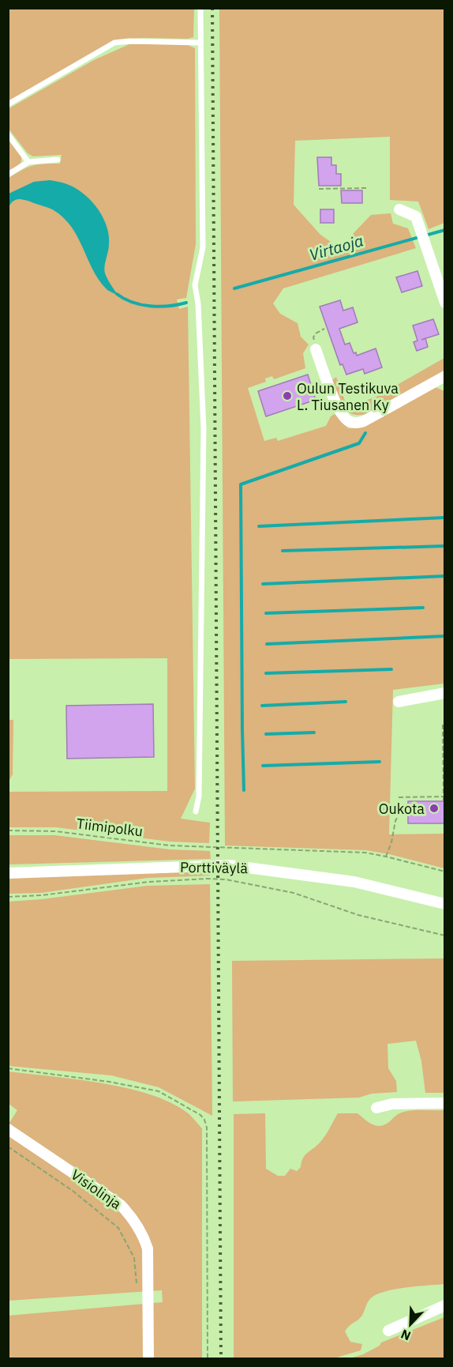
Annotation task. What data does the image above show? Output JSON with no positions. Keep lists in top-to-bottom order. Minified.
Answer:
{"streets":{"street":["Porttiväylä","Visiolinja"],"path":["Tiimipolku"]},"water":["Virtaoja"],"places":["Oulun Testikuva L. Tiusanen Ky","Oukota"],"north":"bottom left"}
